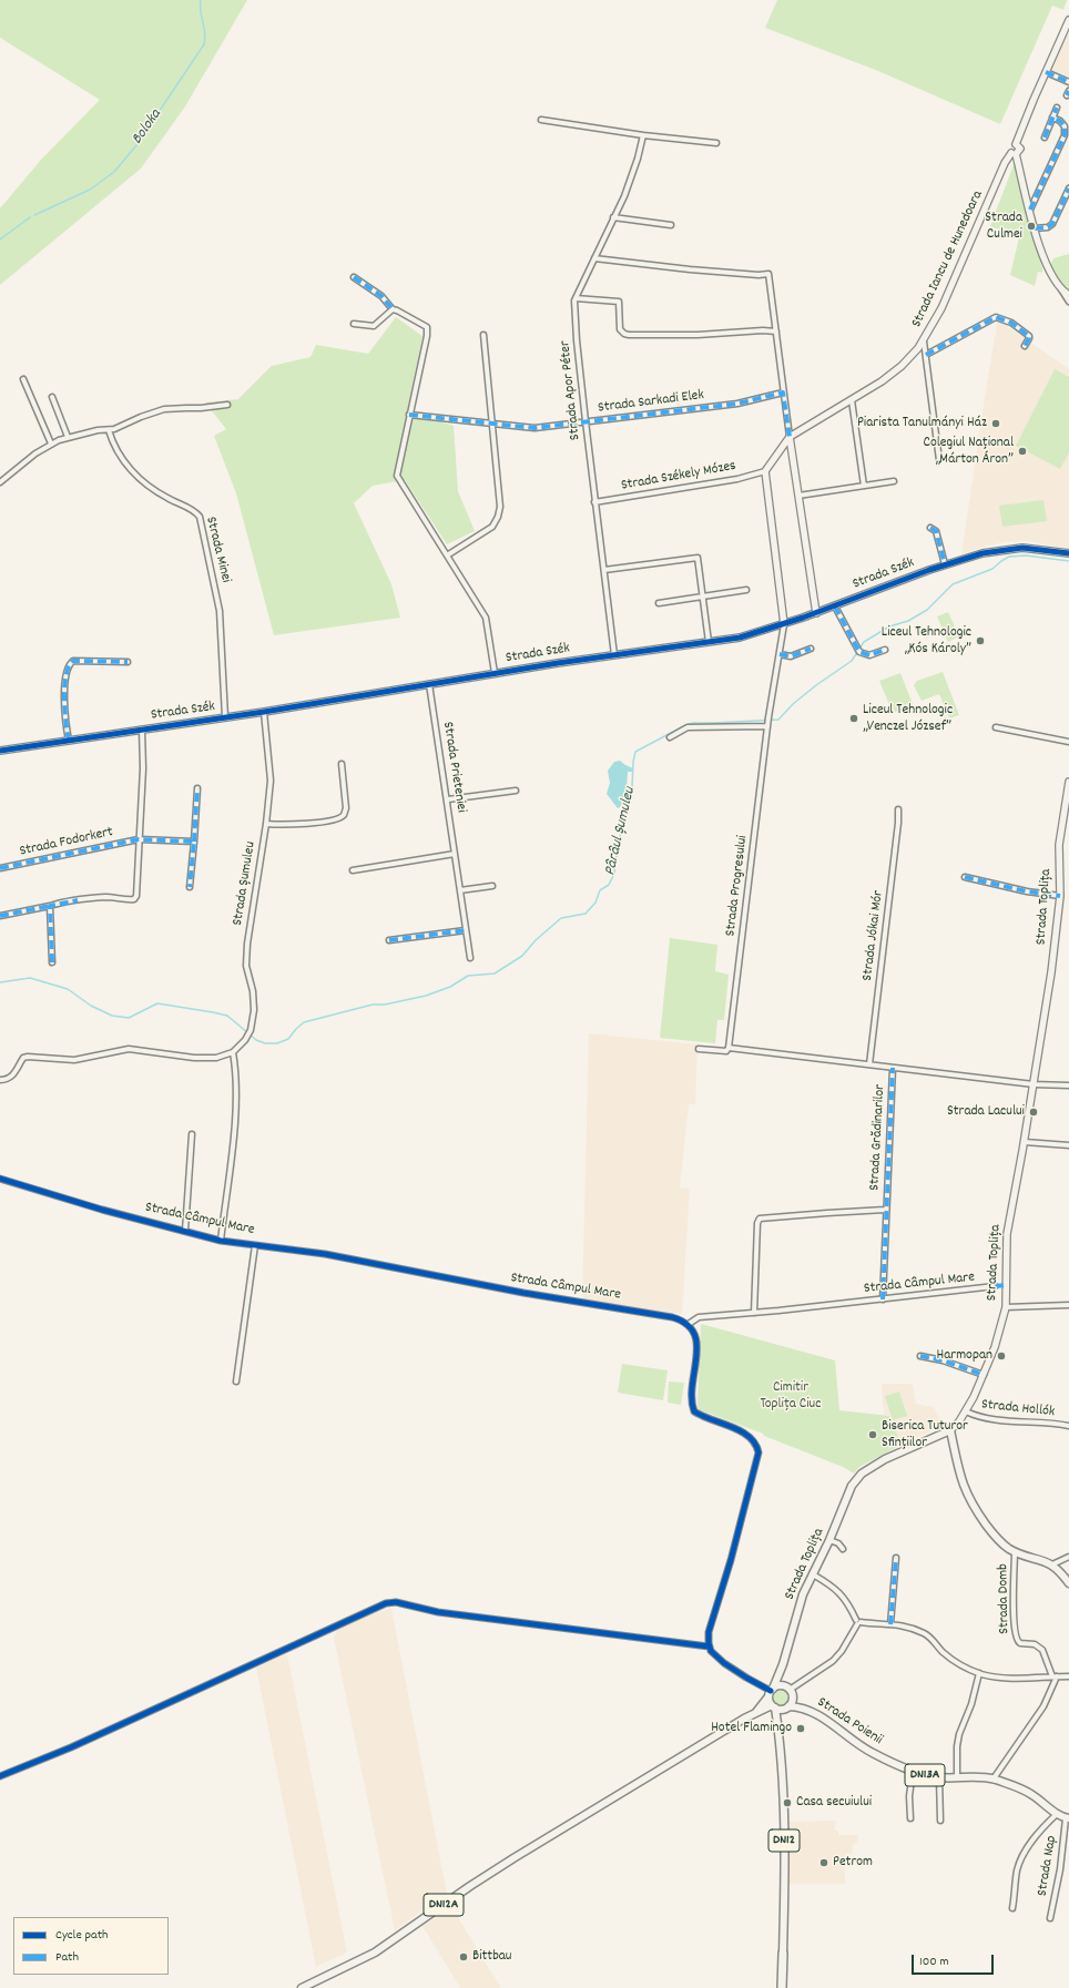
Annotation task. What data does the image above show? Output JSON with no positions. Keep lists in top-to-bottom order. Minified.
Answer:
{"streets":{"highway":["DN12"],"main road":["Strada Toplița","Strada Poienii","DN13A","DN12A"],"street":["Strada Iancu de Hunedoara","Strada Apor Péter","Strada Sarkadi Elek","Strada Székely Mózes","Strada Minei","Strada Szék","Strada Prieteniei","Strada Fodorkert","Strada Șumuleu","Strada Progresului","Strada Jókai Mór","Strada Grădinarilor","Strada Câmpul Mare","Strada Hollók","Strada Domb","Strada Nap"]},"crossings":[["Strada Iancu de Hunedoara","Strada Székely Mózes"],["Strada Apor Péter","Strada Sarkadi Elek"],["Strada Apor Péter","Strada Székely Mózes"],["Strada Apor Péter","Strada Szék"],["Strada Minei","Strada Szék"],["Strada Szék","Strada Prieteniei"],["Strada Szék","Strada Șumuleu"],["Strada Szék","Strada Progresului"],["Strada Toplița","Strada Hollók"],["Strada Toplița","DN12"],["Strada Toplița","DN12A"],["Strada Grădinarilor","Strada Câmpul Mare"],["Strada Poienii","DN12"],["Strada Poienii","Strada Nap"],["Strada Poienii","DN12A"],["DN12","DN12A"]],"water":["Boloka","Pârâul Șumuleu"],"parks":["Cimitir Toplița Ciuc"],"places":["Strada Culmei","Piarista Tanulmányi Ház","Colegiul Național „Márton Áron”","Liceul Tehnologic „Kós Károly”","Liceul Tehnologic „Venczel József”","Strada Lacului","Harmopan","Biserica Tuturor Sfințiilor","Hotel Flamingo","Casa secuiului","Petrom","Bittbau"],"legend":["Cycle path","Path"],"scale_bar":"100 m"}
